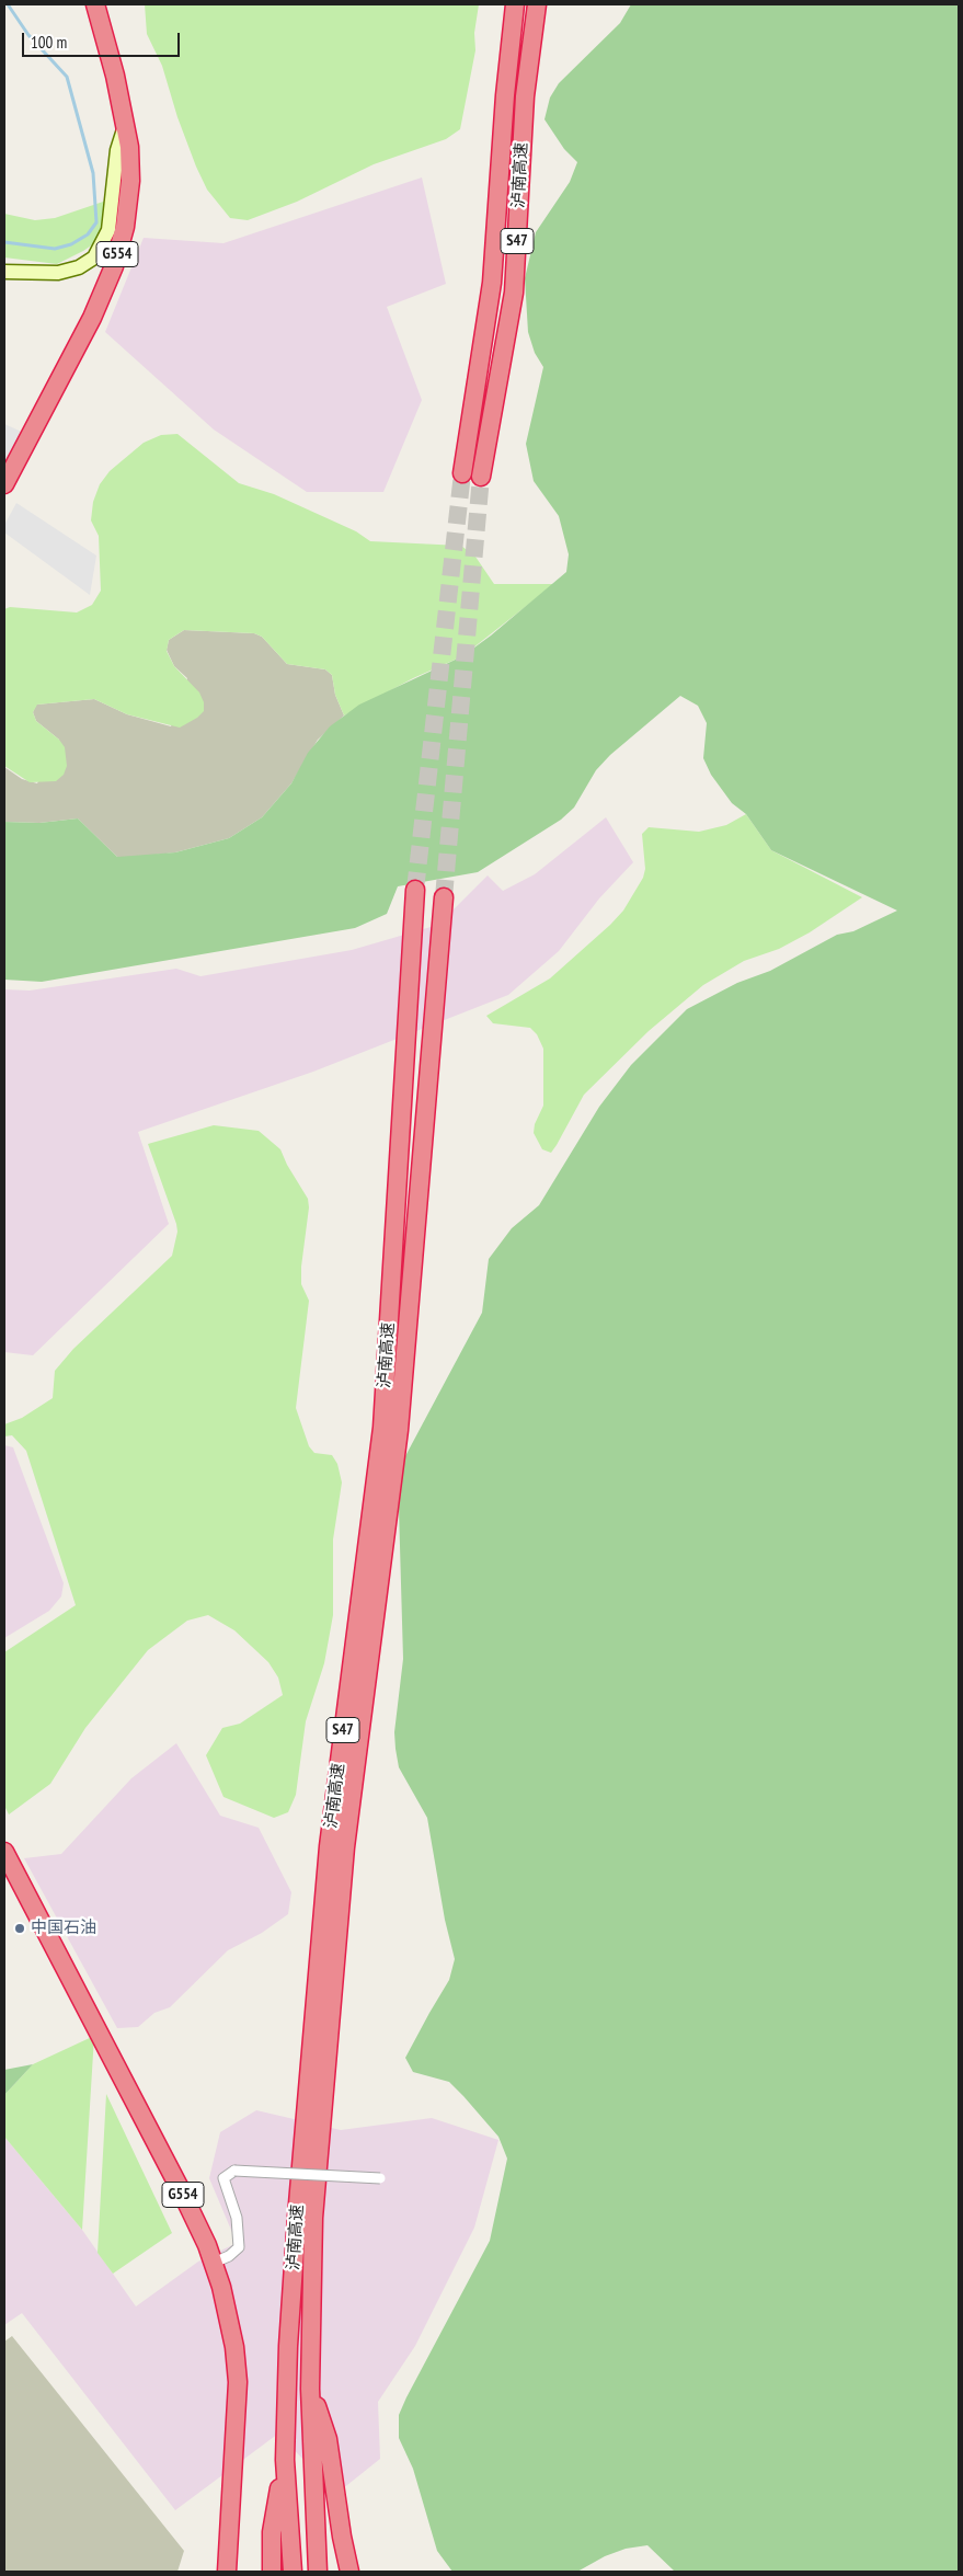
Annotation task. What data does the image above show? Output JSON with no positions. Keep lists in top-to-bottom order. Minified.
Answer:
{"streets":{"highway":["泸南高速","S47","G554"]},"places":["中国石油"],"scale_bar":"100 m"}
